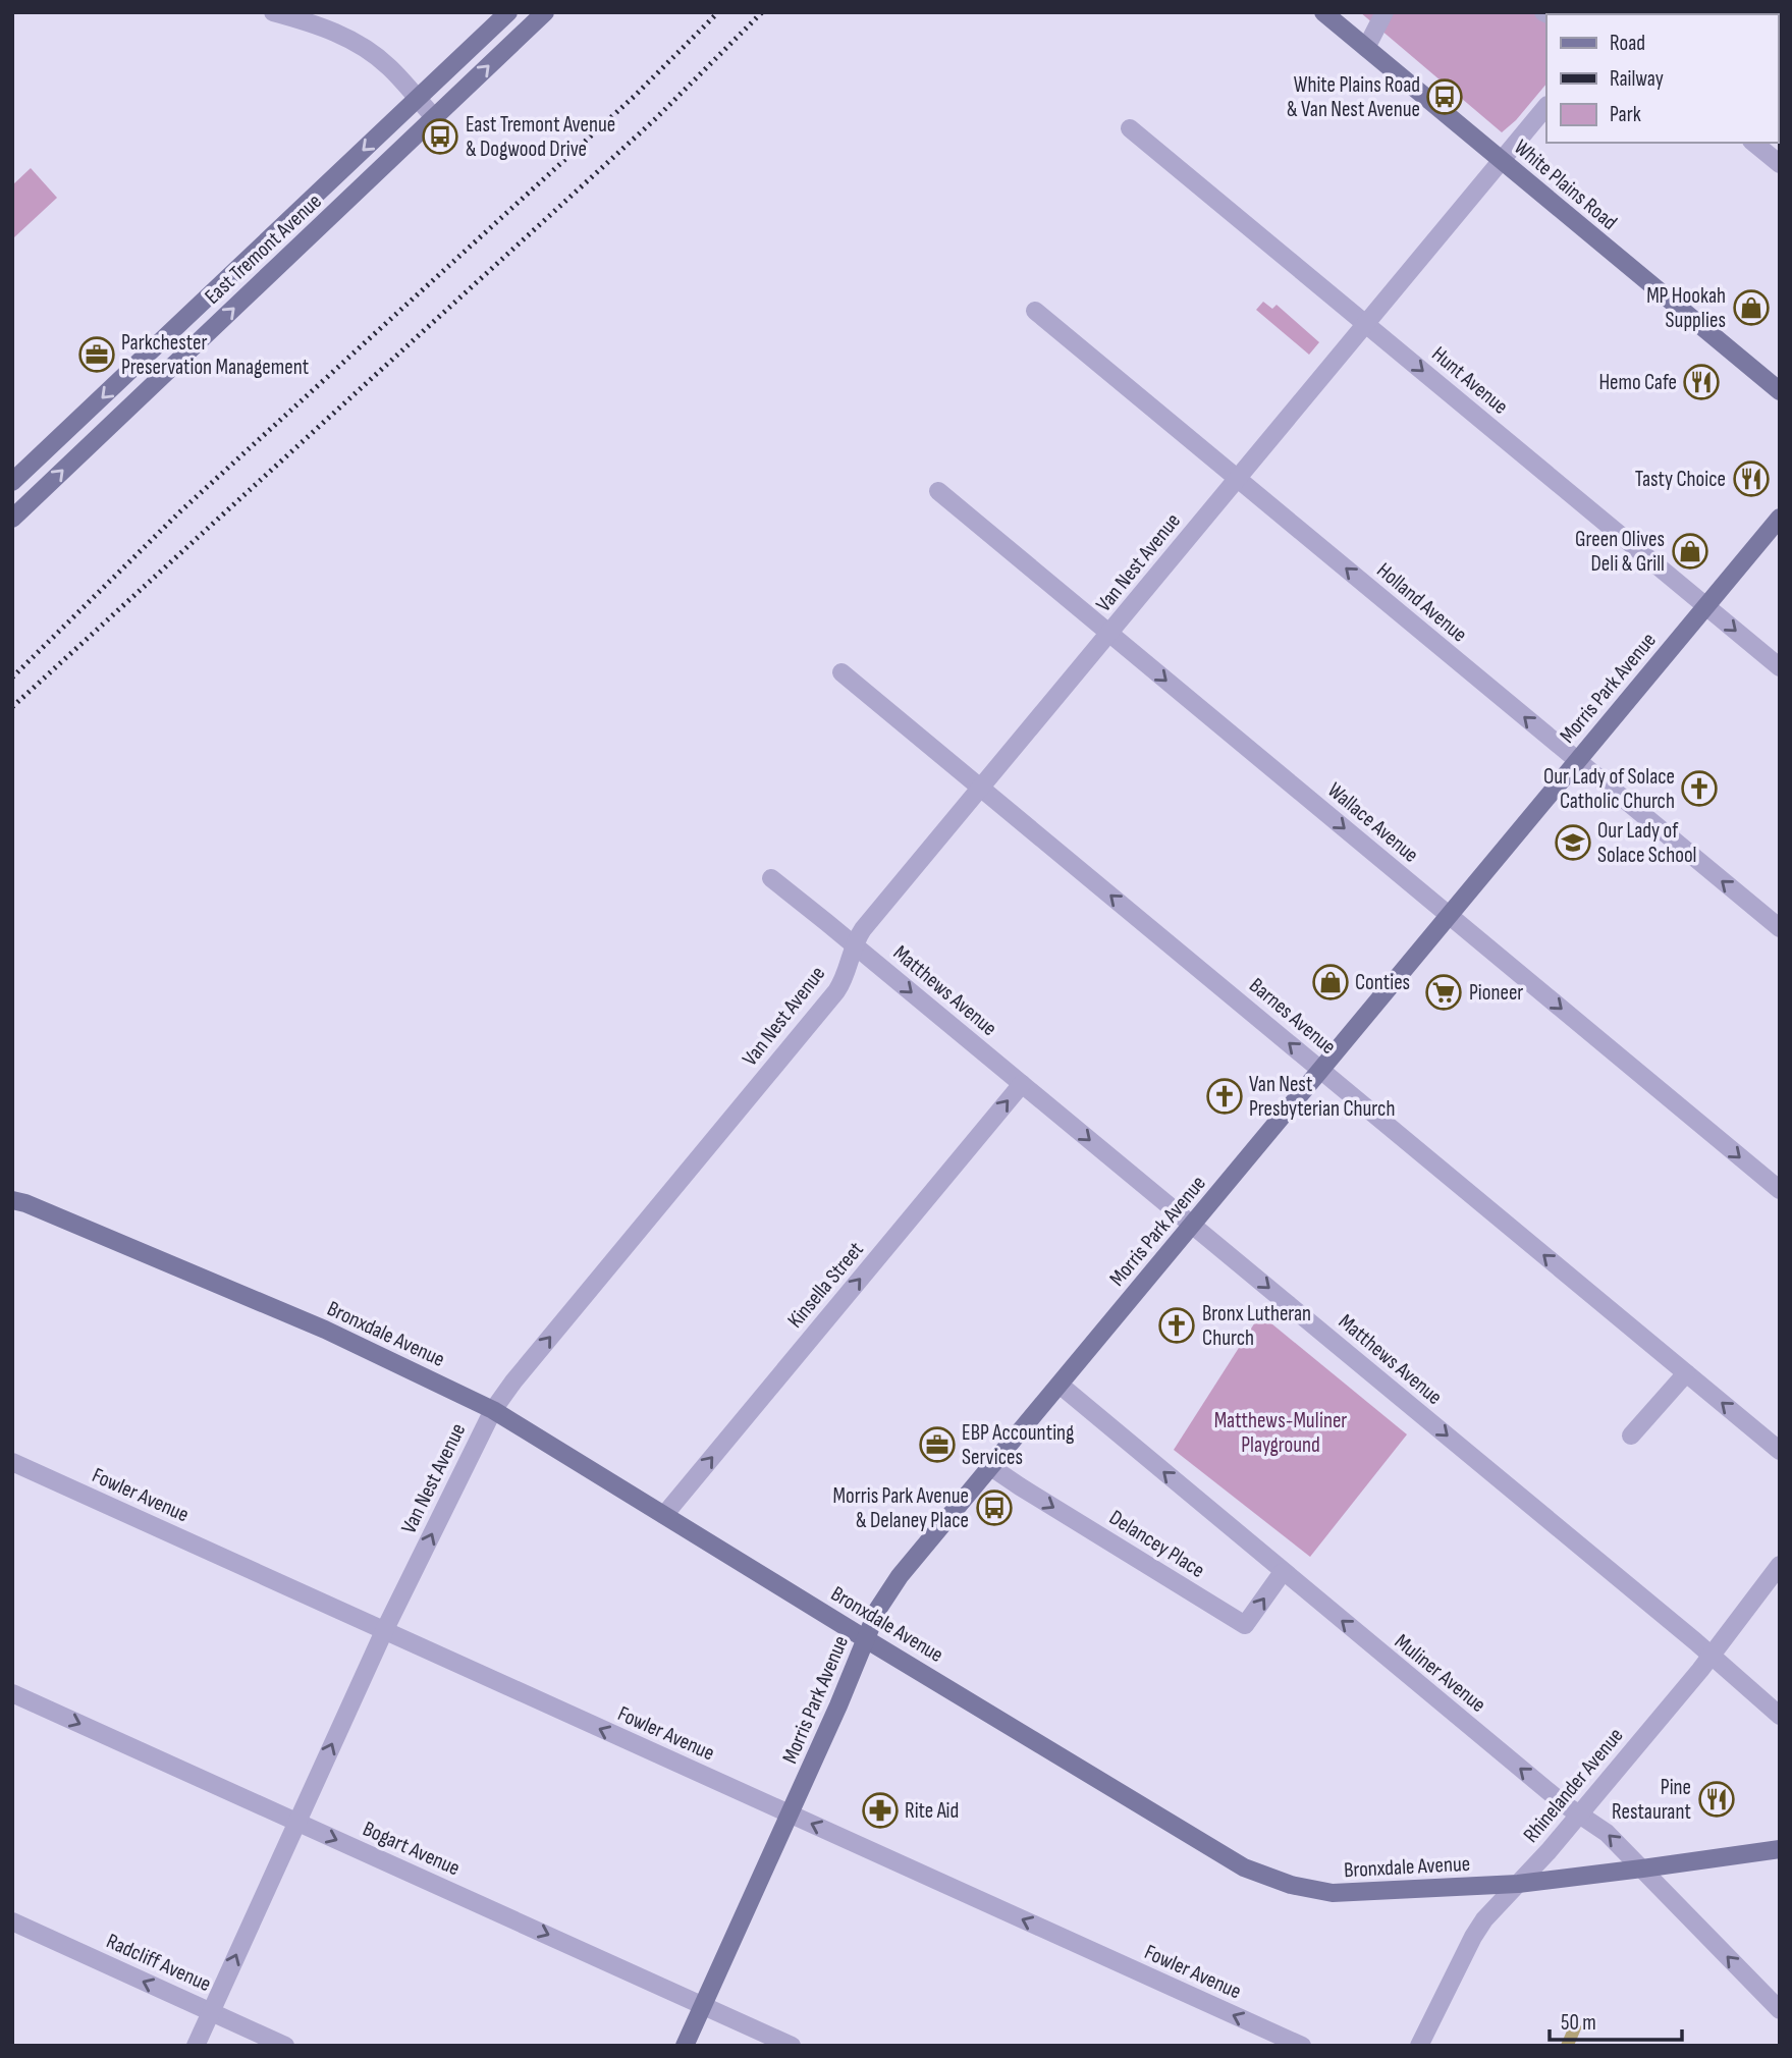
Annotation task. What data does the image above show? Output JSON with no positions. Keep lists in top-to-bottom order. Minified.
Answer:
{"streets":{"main road":["White Plains Road","East Tremont Avenue","Morris Park Avenue","Bronxdale Avenue"],"street":["Hunt Avenue","Van Nest Avenue","Holland Avenue","Wallace Avenue","Matthews Avenue","Barnes Avenue","Kinsella Street","Fowler Avenue","Delancey Place","Muliner Avenue","Rhinelander Avenue","Bogart Avenue","Radcliff Avenue"]},"crossings":[["White Plains Road","Van Nest Avenue"],["Hunt Avenue","Van Nest Avenue"],["Hunt Avenue","Morris Park Avenue"],["Van Nest Avenue","Holland Avenue"],["Van Nest Avenue","Wallace Avenue"],["Van Nest Avenue","Matthews Avenue"],["Van Nest Avenue","Barnes Avenue"],["Van Nest Avenue","Bronxdale Avenue"],["Van Nest Avenue","Fowler Avenue"],["Van Nest Avenue","Bogart Avenue"],["Van Nest Avenue","Radcliff Avenue"],["Holland Avenue","Morris Park Avenue"],["Morris Park Avenue","Wallace Avenue"],["Morris Park Avenue","Matthews Avenue"],["Morris Park Avenue","Barnes Avenue"],["Morris Park Avenue","Bronxdale Avenue"],["Morris Park Avenue","Fowler Avenue"],["Morris Park Avenue","Delancey Place"],["Morris Park Avenue","Muliner Avenue"],["Morris Park Avenue","Bogart Avenue"],["Matthews Avenue","Kinsella Street"],["Matthews Avenue","Rhinelander Avenue"],["Kinsella Street","Bronxdale Avenue"],["Bronxdale Avenue","Muliner Avenue"],["Bronxdale Avenue","Rhinelander Avenue"],["Delancey Place","Muliner Avenue"],["Muliner Avenue","Rhinelander Avenue"]],"one_way":["Hunt Avenue","Van Nest Avenue","Holland Avenue","Wallace Avenue","Matthews Avenue","Barnes Avenue","Kinsella Street","Fowler Avenue","Delancey Place","Muliner Avenue","Bogart Avenue","Radcliff Avenue"],"parks":["Matthews-Muliner Playground"],"places":{"bus stop":["White Plains Road & Van Nest Avenue","East Tremont Avenue & Dogwood Drive","Morris Park Avenue & Delaney Place"],"shop":["MP Hookah Supplies","Green Olives Deli & Grill","Conties"],"office":["Parkchester Preservation Management","EBP Accounting Services"],"restaurant":["Hemo Cafe","Tasty Choice","Pine Restaurant"],"church":["Our Lady of Solace Catholic Church","Van Nest Presbyterian Church","Bronx Lutheran Church"],"school or university":["Our Lady of Solace School"],"supermarket":["Pioneer"],"pharmacy":["Rite Aid"]},"legend":["Road","Railway","Park"],"scale_bar":"50 m"}
